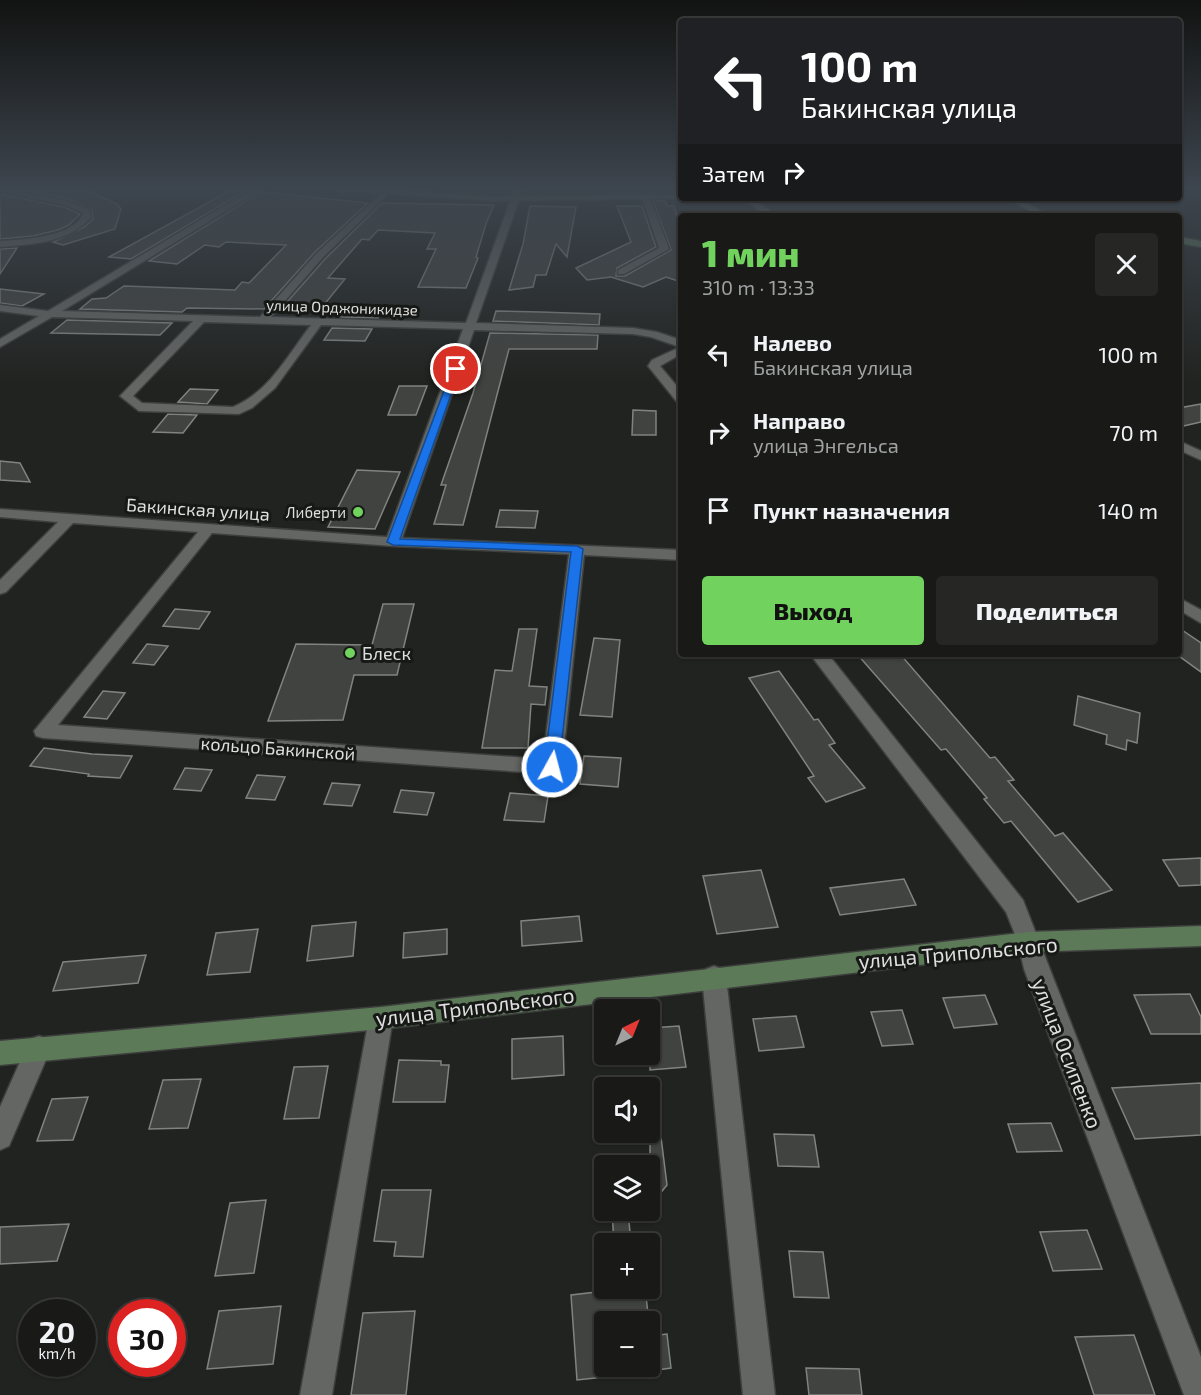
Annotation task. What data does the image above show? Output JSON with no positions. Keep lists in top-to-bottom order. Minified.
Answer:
{"streets":{"street":["улица Орджоникидзе","Бакинская улица","кольцо Бакинской","улица Трипольского","улица Осипенко"]},"crossings":[["Бакинская улица","кольцо Бакинской"],["улица Трипольского","улица Осипенко"]],"places":["Либерти","Блеск"],"north":"top right","page":{"turn":["100 m","Бакинская улица"],"then":"Затем","heading":["1 мин","310 m · 13:33"],"list":[{"name":"Налево","note":"Бакинская улица","value":"100 m"},{"name":"Направо","note":"улица Энгельса","value":"70 m"},{"name":"Пункт назначения","value":"140 m"}],"buttons":["Выход","Поделиться"],"map_buttons":["+","−"],"speed":"20 km/h","limit":"30"}}
